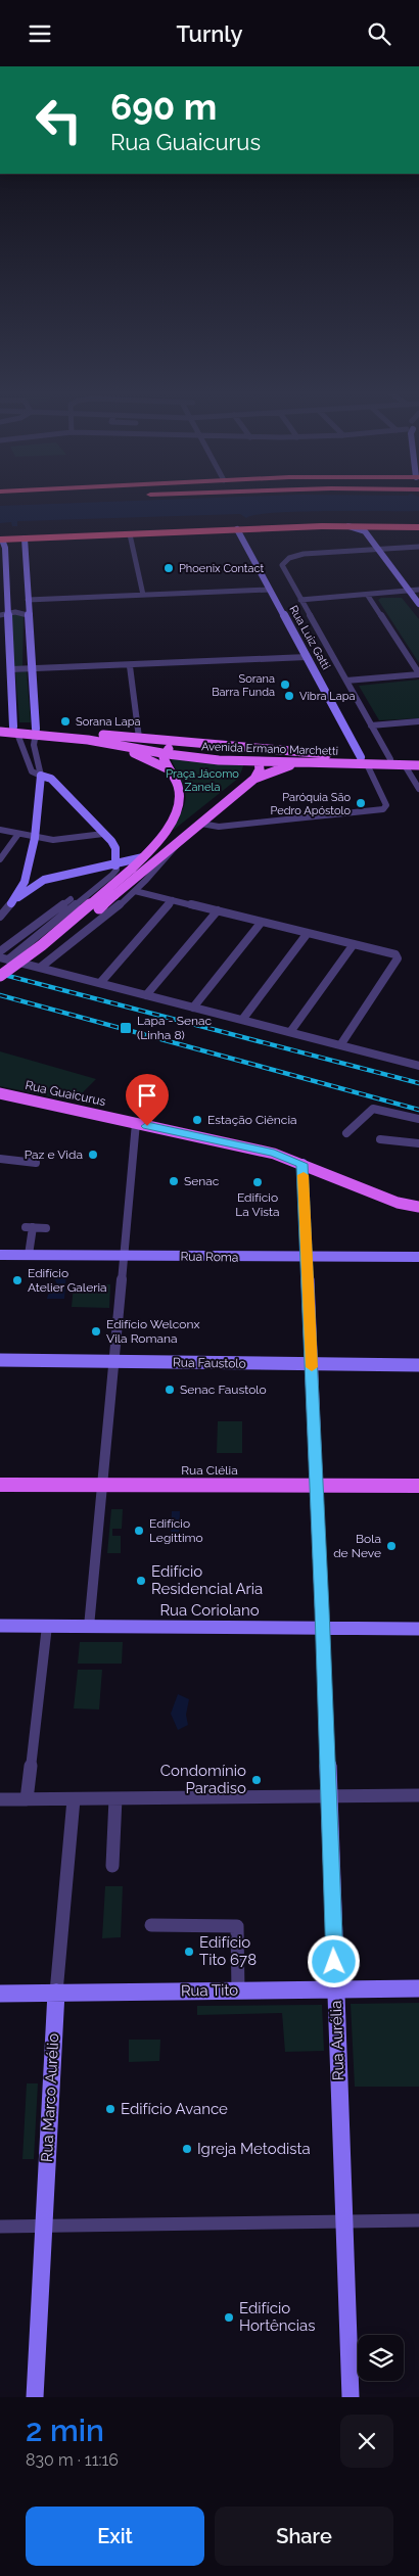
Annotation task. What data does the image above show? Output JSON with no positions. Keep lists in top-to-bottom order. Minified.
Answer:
{"streets":{"main road":["Avenida Ermano Marchetti","Rua Guaicurus","Rua Clélia"],"street":["Rua Luiz Gatti","Rua Roma","Rua Faustolo","Rua Coriolano","Rua Tito","Rua Aurélia","Rua Marco Aurélio"]},"crossings":[["Rua Luiz Gatti","Avenida Ermano Marchetti"],["Rua Guaicurus","Rua Aurélia"],["Rua Roma","Rua Aurélia"],["Rua Faustolo","Rua Aurélia"],["Rua Clélia","Rua Aurélia"],["Rua Coriolano","Rua Aurélia"],["Rua Tito","Rua Aurélia"],["Rua Tito","Rua Marco Aurélio"]],"parks":["Praça Jácomo Zanela"],"places":{"other":["Phoenix Contact","Sorana Barra Funda","Vibra Lapa","Sorana Lapa","Paróquia São Pedro Apóstolo","Estação Ciência","Paz e Vida","Senac","Edifício La Vista","Edifício Atelier Galeria","Edifício Welconx Vila Romana","Senac Faustolo","Edifício Legittimo","Bola de Neve","Edifício Residencial Aria","Condomínio Paradiso","Edifício Tito 678","Edifício Avance","Igreja Metodista","Edifício Hortências"],"transit":["Lapa - Senac (Linha 8)"]},"page":{"header":"Turnly","turn":["690 m","Rua Guaicurus"],"heading":["2 min","830 m · 11:16"],"buttons":["Exit","Share"]}}
